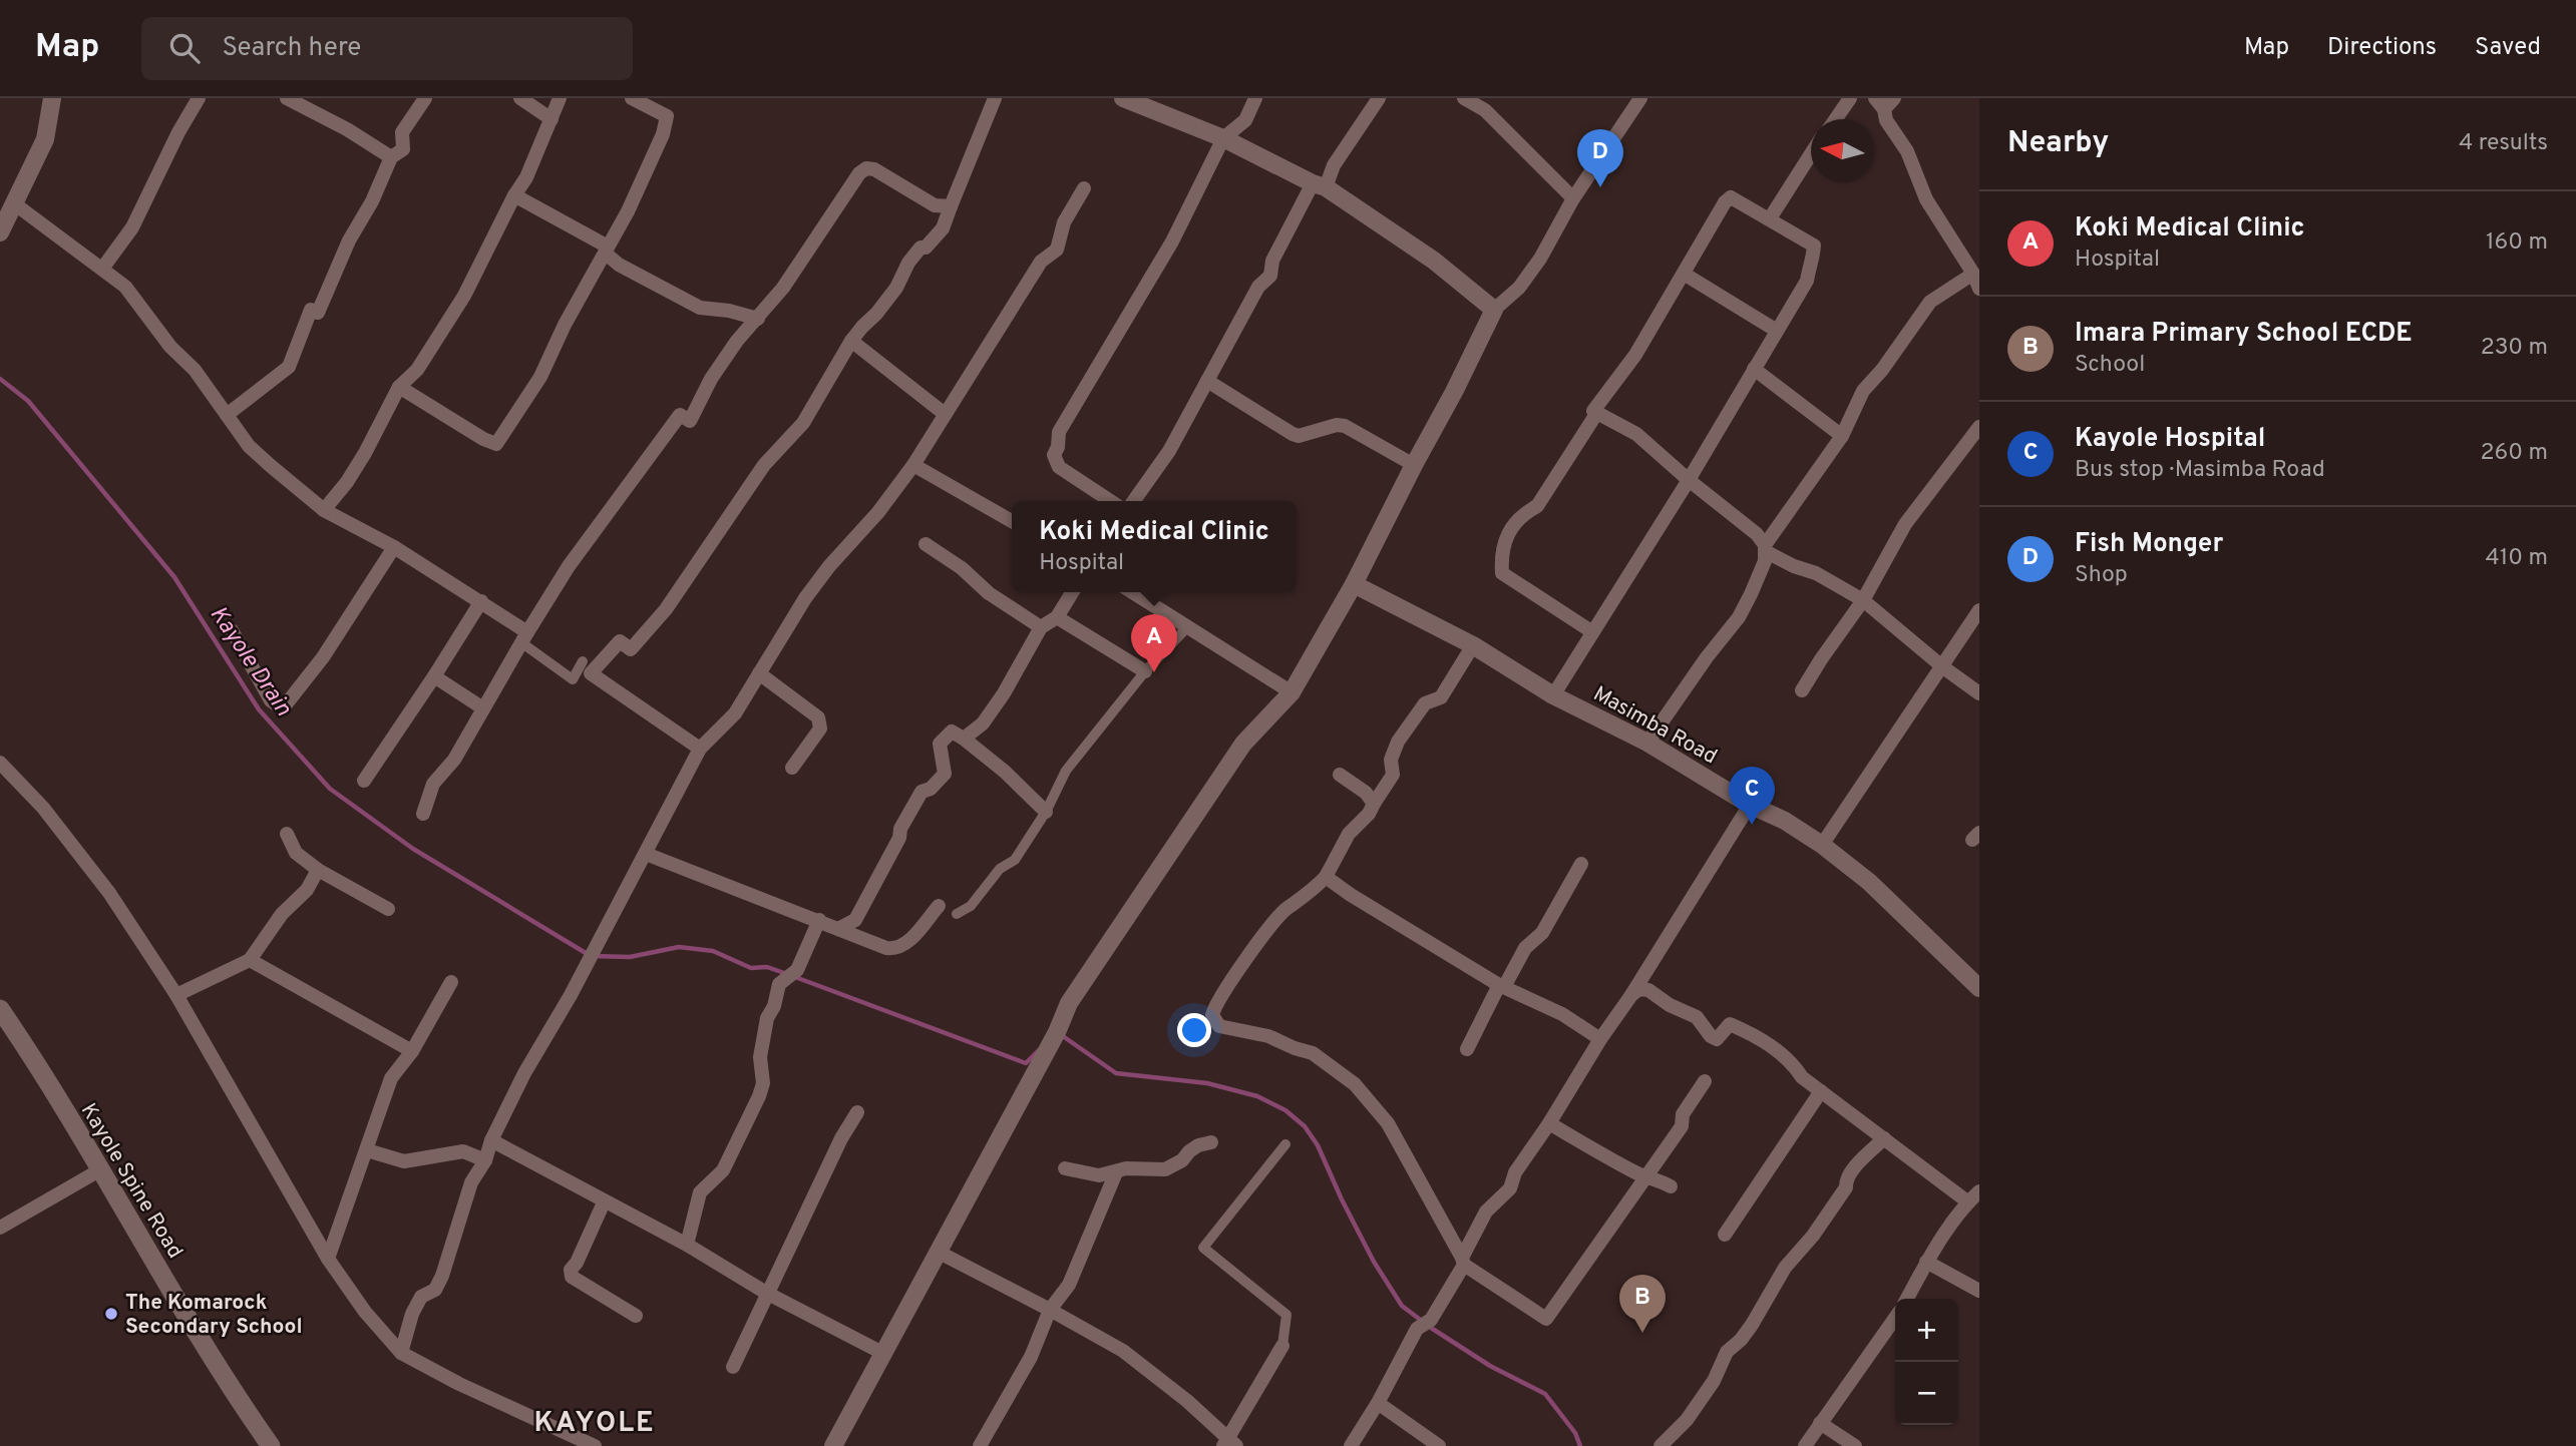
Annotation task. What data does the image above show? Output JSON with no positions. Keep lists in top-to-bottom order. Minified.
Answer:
{"streets":{"main road":["Kayole Spine Road"],"street":["Masimba Road"]},"districts":["KAYOLE"],"water":["Kayole Drain"],"places":["The Komarock Secondary School"],"north":"left","page":{"header":"Map","search":"Search here","nav":["Map","Directions","Saved"],"heading":["Nearby","4 results"],"pins":["D","A","C","B"],"list":[{"mark":"A","name":"Koki Medical Clinic","note":"Hospital","value":"160 m"},{"mark":"B","name":"Imara Primary School ECDE","note":"School","value":"230 m"},{"mark":"C","name":"Kayole Hospital","note":"Bus stop · Masimba Road","value":"260 m"},{"mark":"D","name":"Fish Monger","note":"Shop","value":"410 m"}],"popup":["Koki Medical Clinic","Hospital"],"map_buttons":["+","−"]}}
